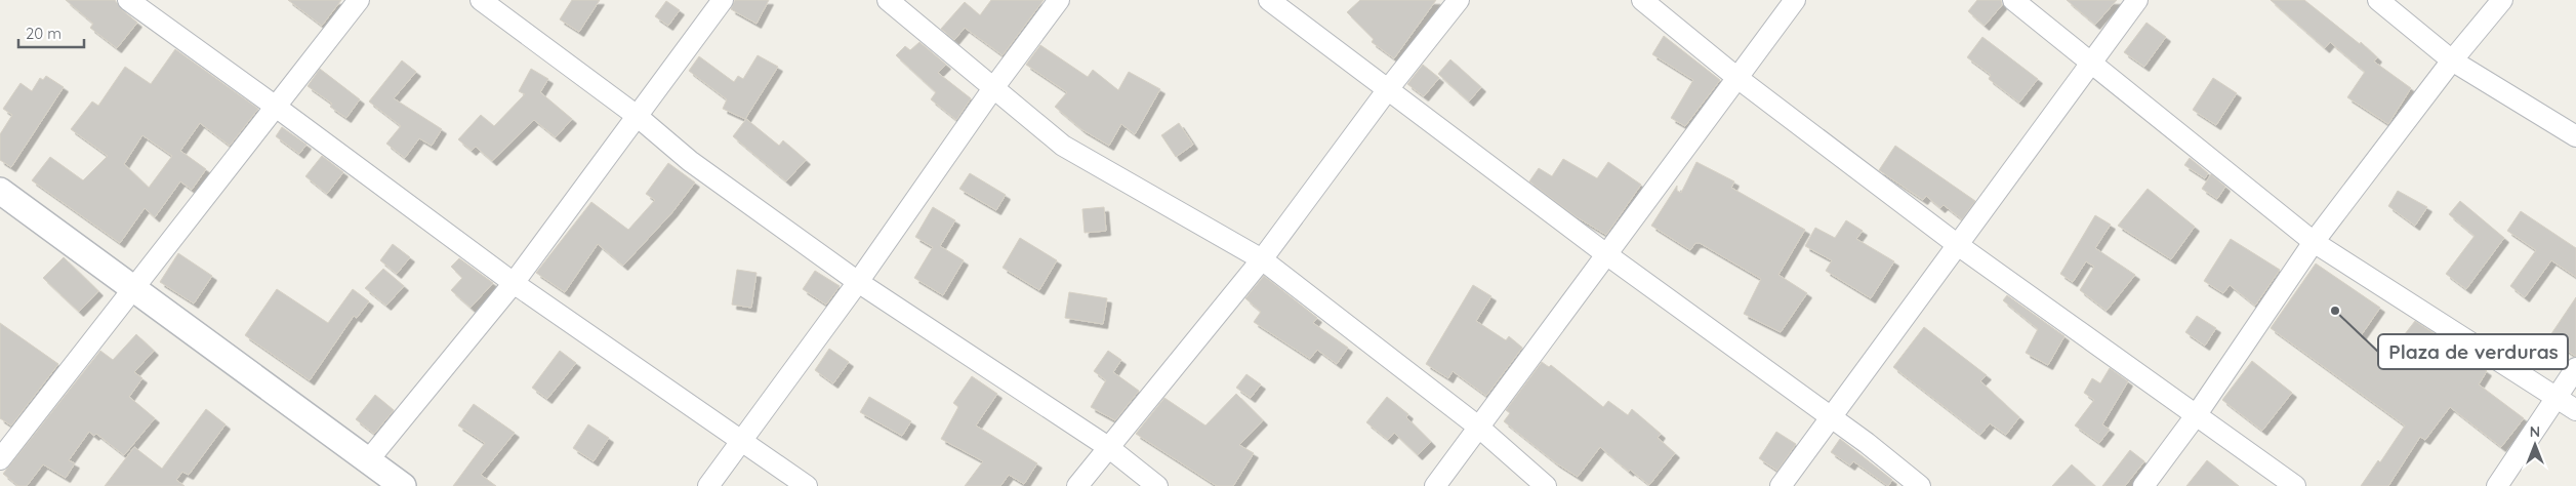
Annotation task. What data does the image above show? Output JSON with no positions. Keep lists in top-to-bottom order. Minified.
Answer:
{"places":["Plaza de verduras"],"scale_bar":"20 m","north":"top"}
